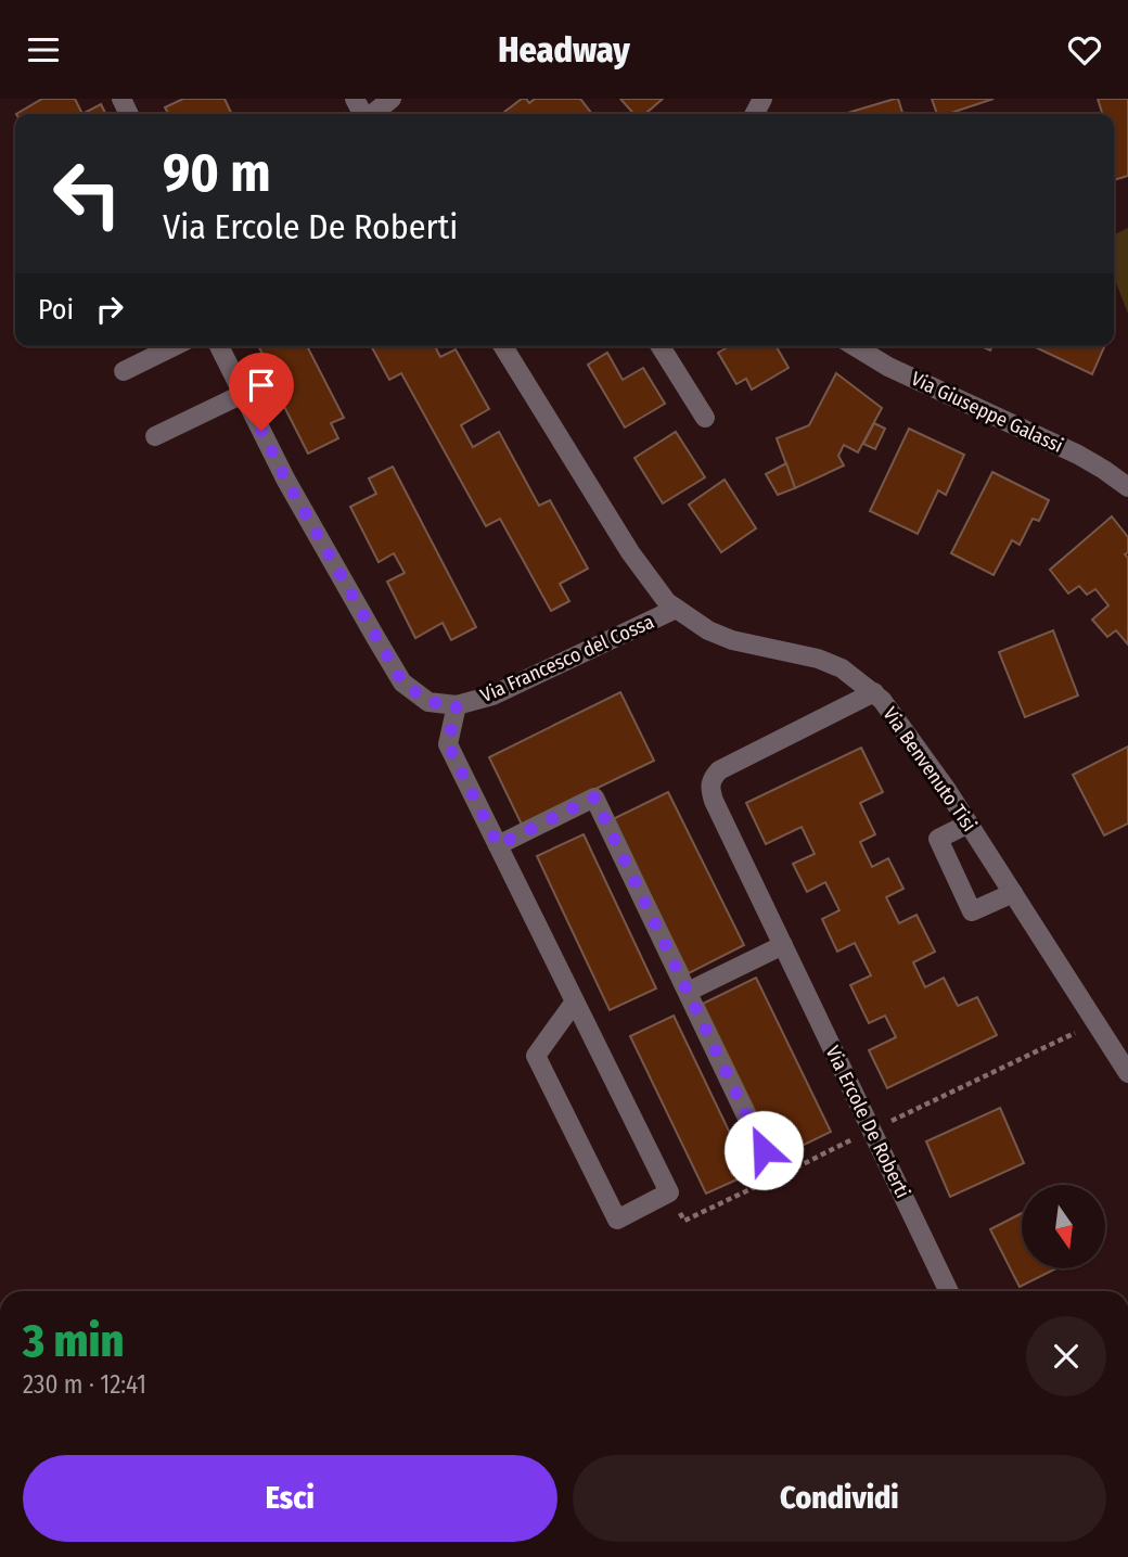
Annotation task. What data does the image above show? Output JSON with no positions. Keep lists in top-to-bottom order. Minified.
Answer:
{"streets":{"street":["Via Giuseppe Galassi","Via Francesco del Cossa","Via Benvenuto Tisi","Via Ercole De Roberti"]},"crossings":[["Via Francesco del Cossa","Via Benvenuto Tisi"],["Via Benvenuto Tisi","Via Ercole De Roberti"]],"north":"bottom","page":{"header":"Headway","turn":["90 m","Via Ercole De Roberti"],"then":"Poi","heading":["3 min","230 m · 12:41"],"buttons":["Esci","Condividi"]}}
